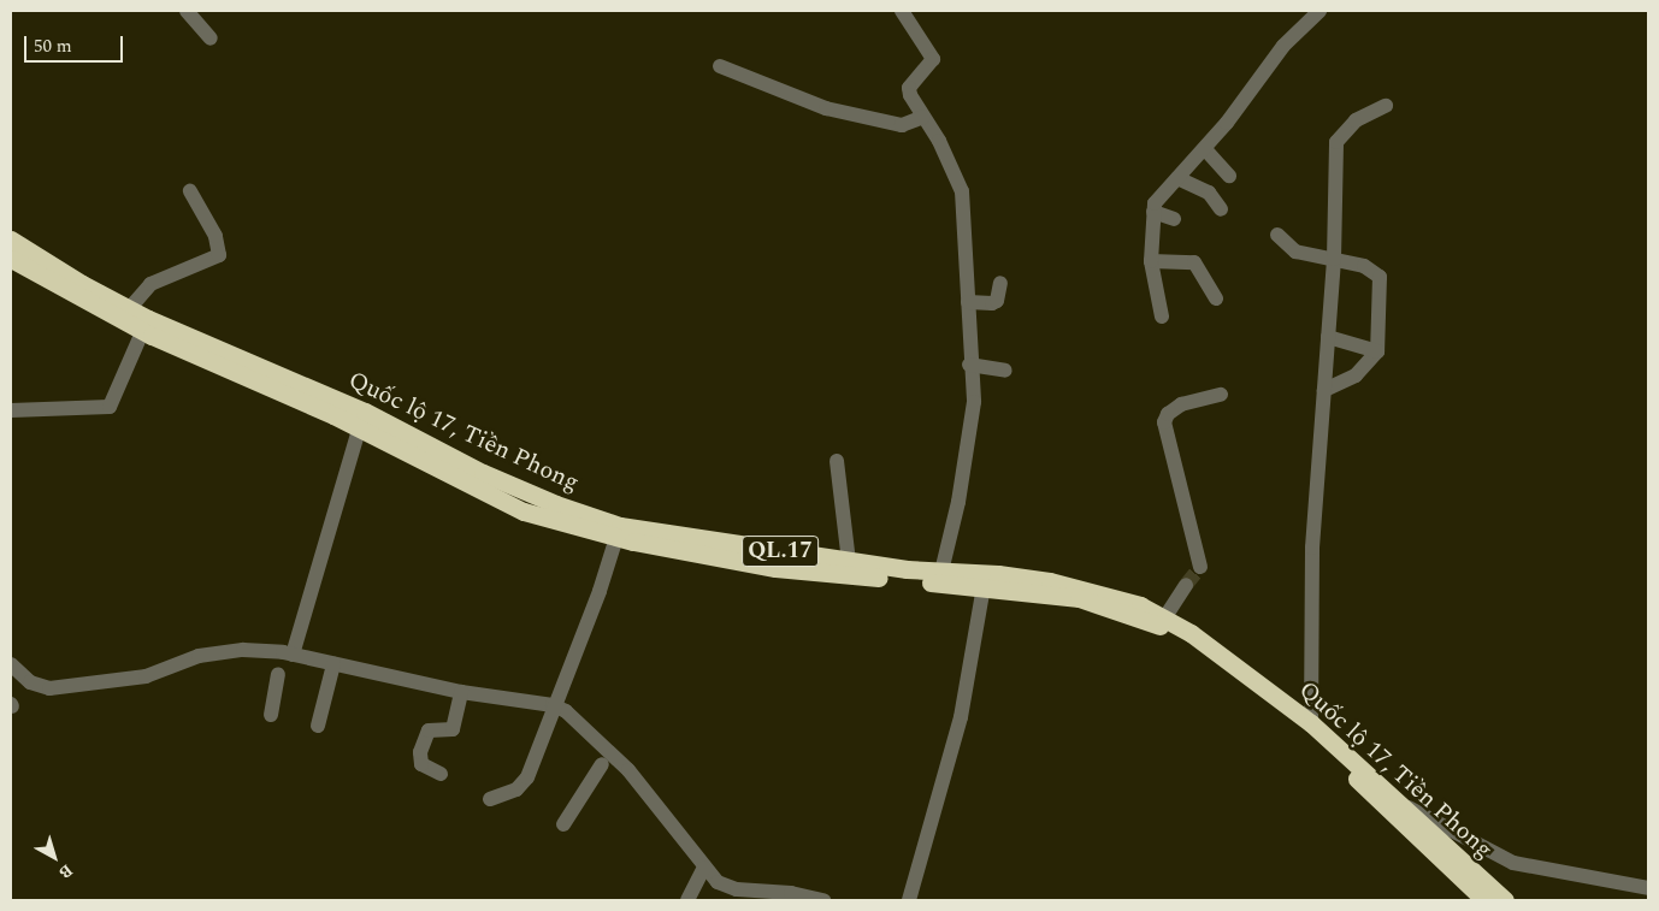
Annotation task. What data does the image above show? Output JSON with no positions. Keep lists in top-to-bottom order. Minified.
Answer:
{"streets":{"highway":["Quốc lộ 17, Tiền Phong","QL.17"]},"scale_bar":"50 m","north":"bottom right"}
